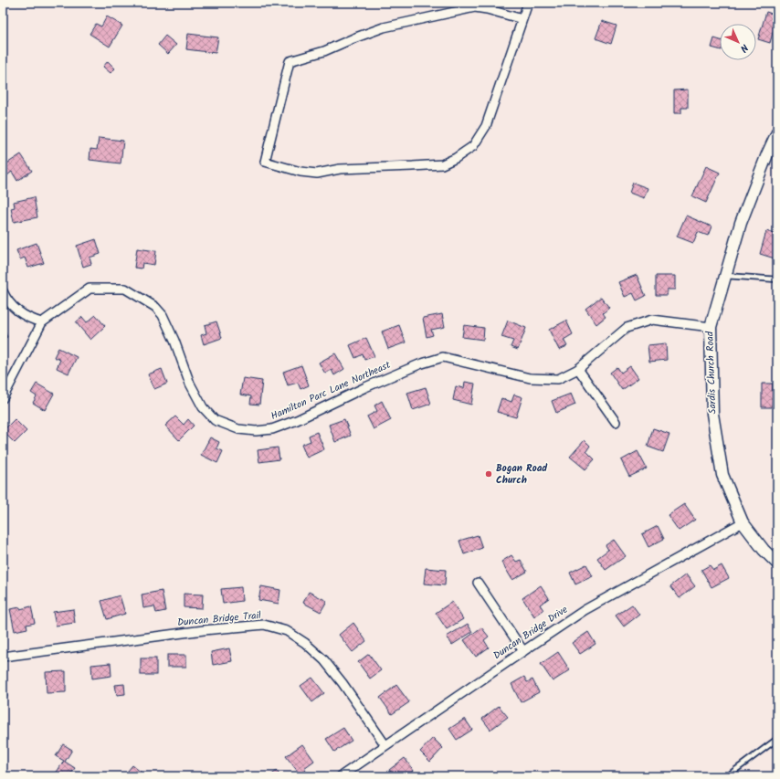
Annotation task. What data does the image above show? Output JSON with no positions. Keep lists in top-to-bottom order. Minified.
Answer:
{"streets":{"street":["Sardis Church Road","Hamilton Parc Lane Northeast","Duncan Bridge Trail","Duncan Bridge Drive"]},"crossings":[["Sardis Church Road","Hamilton Parc Lane Northeast"],["Sardis Church Road","Duncan Bridge Drive"],["Duncan Bridge Trail","Duncan Bridge Drive"]],"places":["Bogan Road Church"],"north":"bottom right"}
